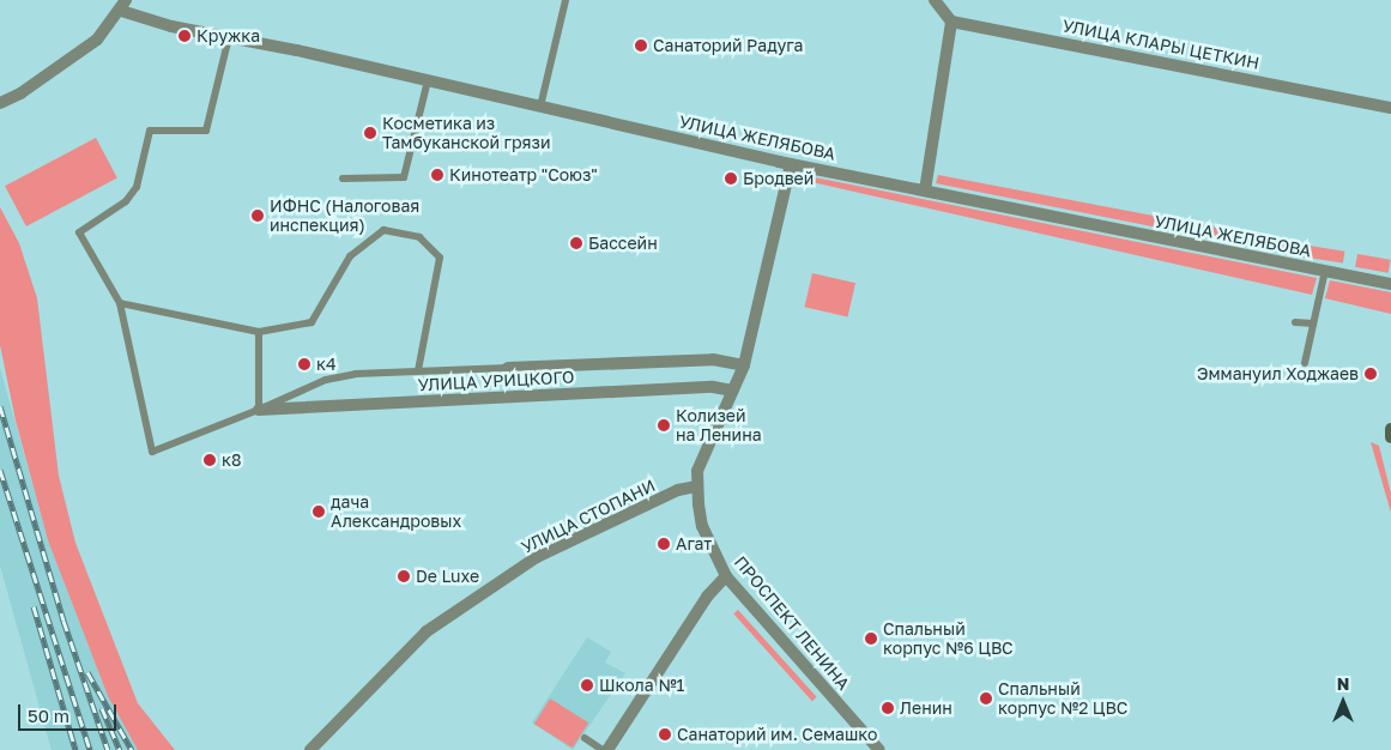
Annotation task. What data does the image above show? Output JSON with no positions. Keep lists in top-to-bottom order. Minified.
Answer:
{"streets":{"street":["УЛИЦА КЛАРЫ ЦЕТКИН","УЛИЦА ЖЕЛЯБОВА","УЛИЦА УРИЦКОГО","УЛИЦА СТОПАНИ","ПРОСПЕКТ ЛЕНИНА"]},"crossings":[["УЛИЦА ЖЕЛЯБОВА","ПРОСПЕКТ ЛЕНИНА"],["УЛИЦА УРИЦКОГО","ПРОСПЕКТ ЛЕНИНА"],["УЛИЦА СТОПАНИ","ПРОСПЕКТ ЛЕНИНА"]],"places":["Кружка","Cанаторий Радуга","Косметика из Тамбуканской грязи","Кинотеатр \"Союз\"","Бродвей","ИФНС (Налоговая инспекция)","Бассейн","к4","Эммануил Ходжаев","Колизей на Ленина","к8","дача Александровых","Агат","De Luxe","Спальный корпус №6 ЦВС","Школа №1","Спальный корпус №2 ЦВС","Ленин","Санаторий им. Семашко"],"scale_bar":"50 m","north":"top"}
